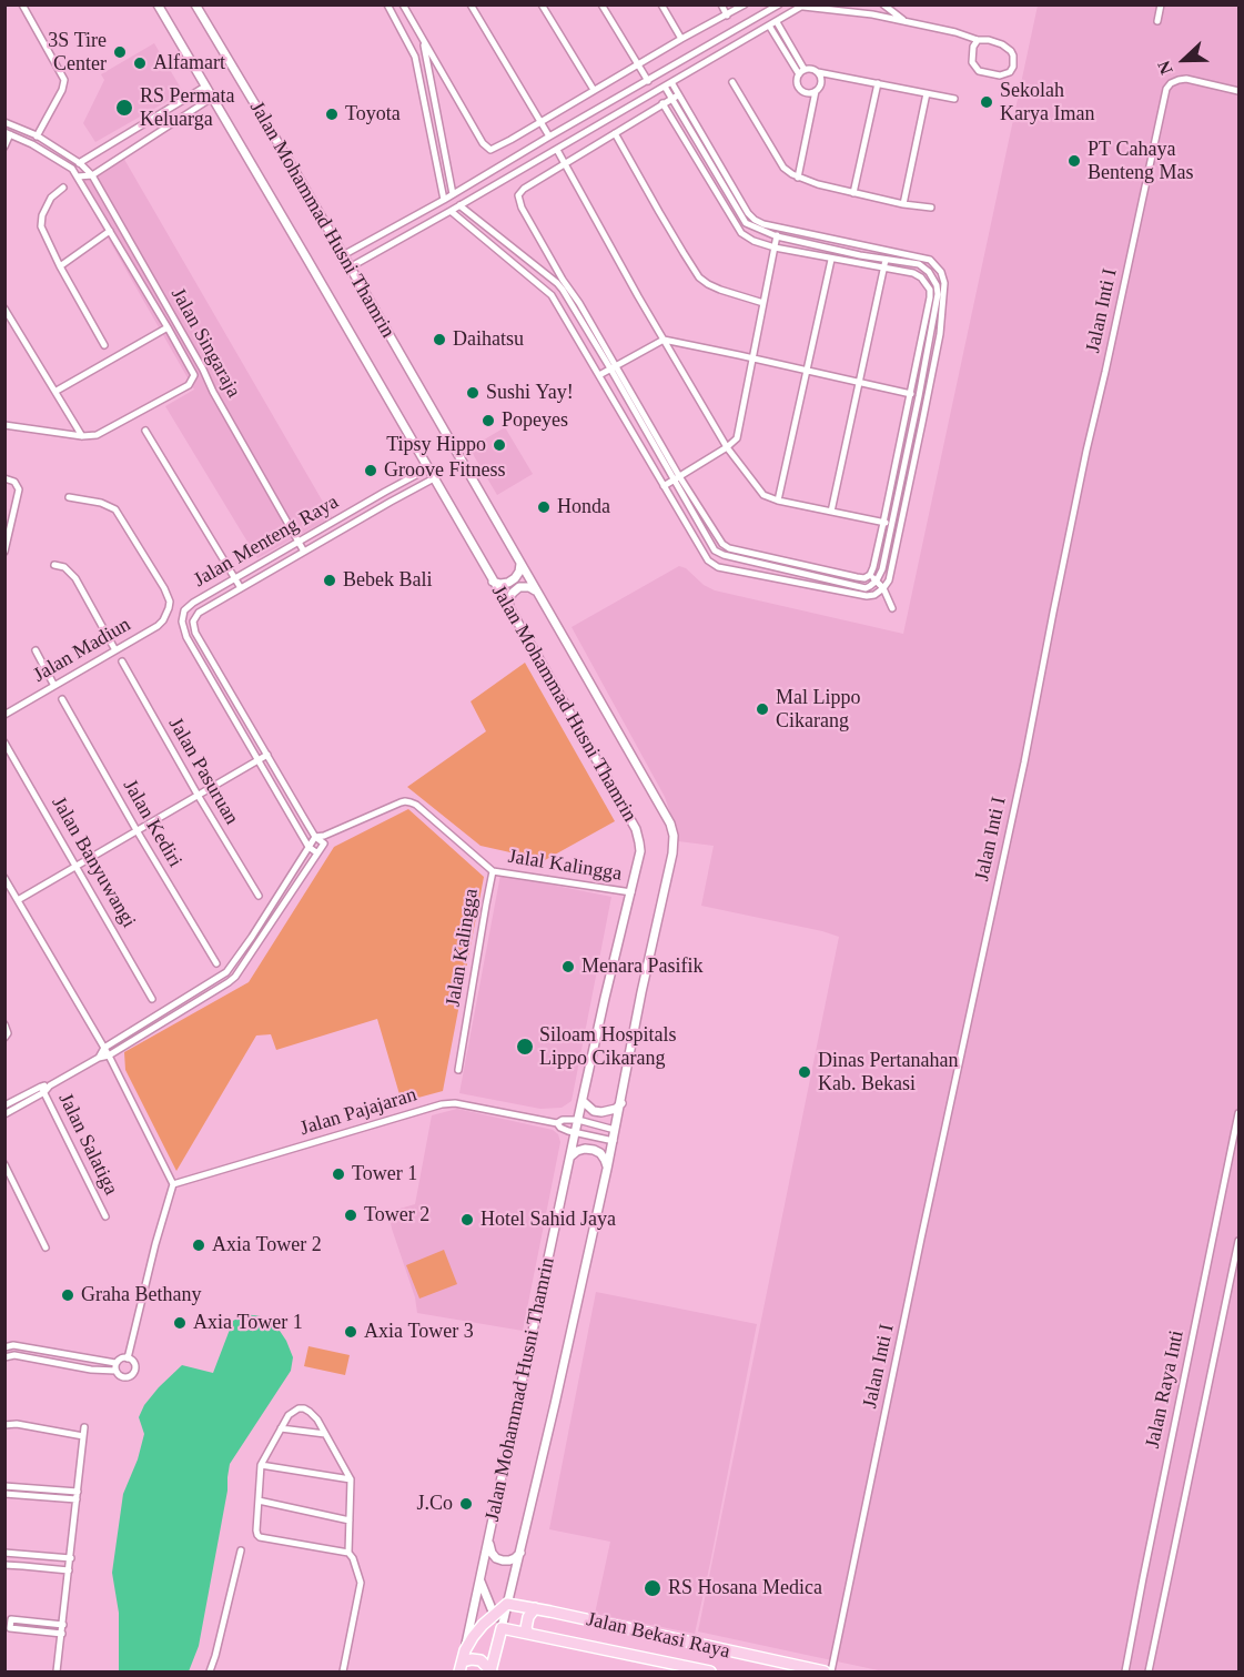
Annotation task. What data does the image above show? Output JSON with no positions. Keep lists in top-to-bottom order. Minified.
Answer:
{"streets":{"main road":["Jalan Mohammad Husni Thamrin","Jalan Bekasi Raya"],"street":["Jalan Inti I","Jalan Singaraja","Jalan Menteng Raya","Jalan Madiun","Jalan Pasuruan","Jalan Kediri","Jalan Banyuwangi","Jalal Kalingga","Jalan Kalingga","Jalan Pajajaran","Jalan Salatiga","Jalan Raya Inti"]},"crossings":[["Jalan Mohammad Husni Thamrin","Jalan Menteng Raya"],["Jalan Mohammad Husni Thamrin","Jalal Kalingga"],["Jalan Mohammad Husni Thamrin","Jalan Pajajaran"],["Jalan Mohammad Husni Thamrin","Jalan Bekasi Raya"],["Jalan Singaraja","Jalan Menteng Raya"],["Jalan Menteng Raya","Jalan Kalingga"],["Jalal Kalingga","Jalan Kalingga"]],"places":["3S Tire Center","Alfamart","Sekolah Karya Iman","RS Permata Keluarga","Toyota","PT Cahaya Benteng Mas","Daihatsu","Sushi Yay!","Popeyes","Tipsy Hippo","Groove Fitness","Honda","Bebek Bali","Mal Lippo Cikarang","Menara Pasifik","Siloam Hospitals Lippo Cikarang","Dinas Pertanahan Kab. Bekasi","Tower 1","Tower 2","Hotel Sahid Jaya","Axia Tower 2","Graha Bethany","Axia Tower 1","Axia Tower 3","J.Co","RS Hosana Medica"],"north":"left"}
